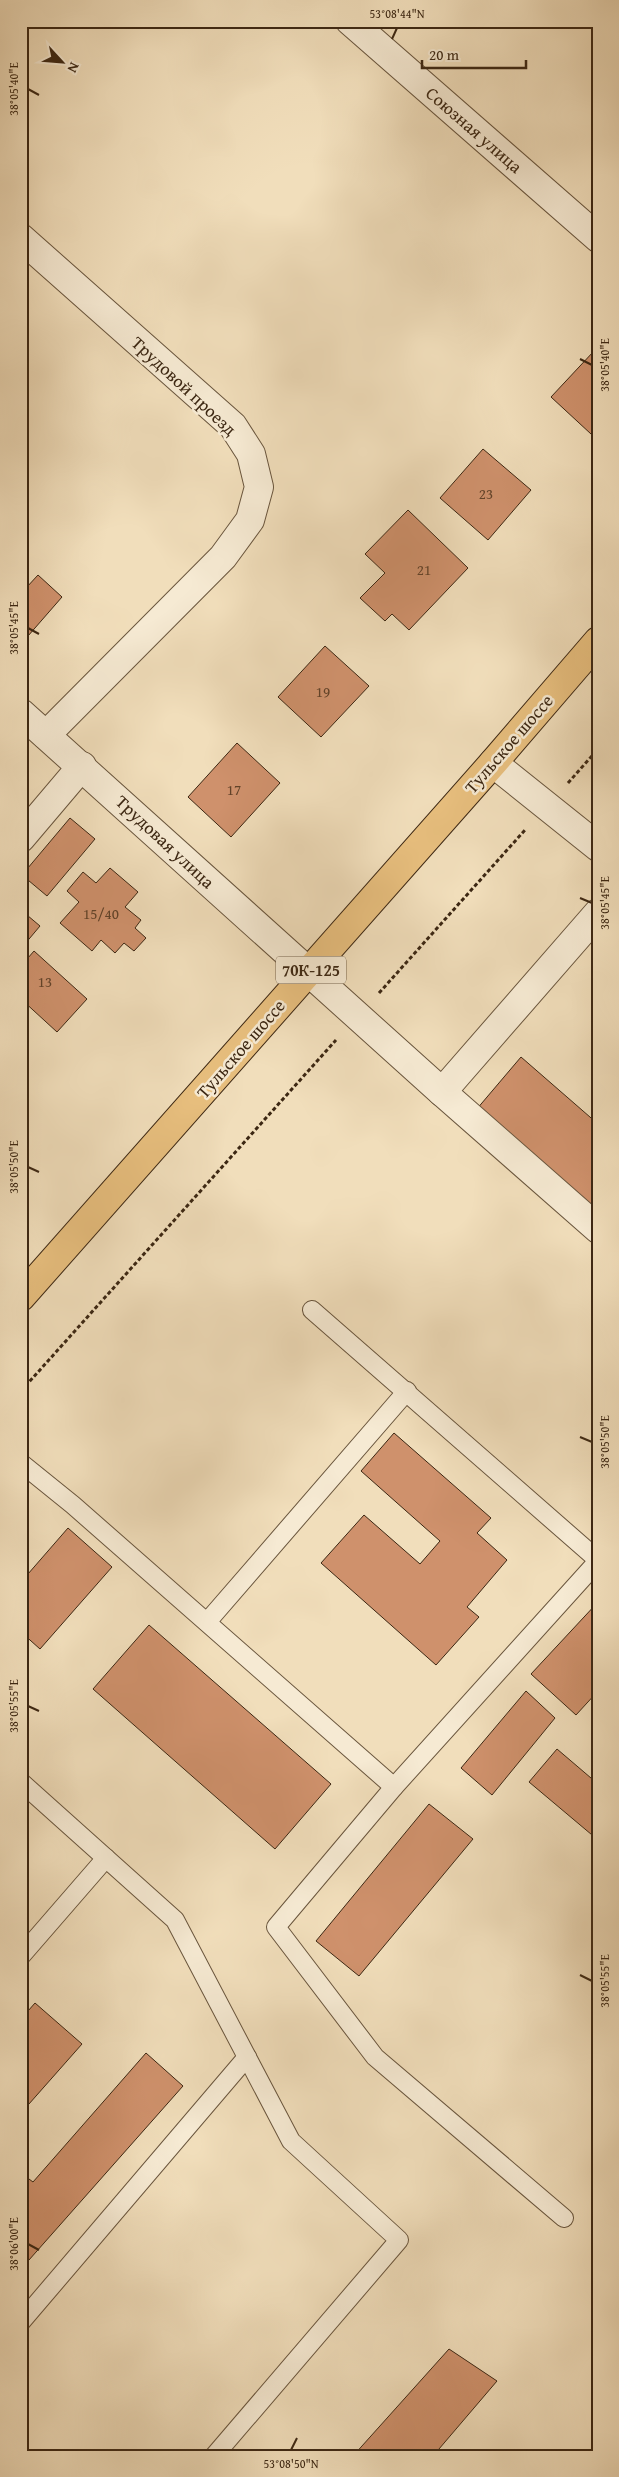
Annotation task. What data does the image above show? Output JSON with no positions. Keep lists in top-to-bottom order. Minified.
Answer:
{"streets":{"main road":["Тульское шоссе","70К-125"],"street":["Союзная улица","Трудовой проезд","Трудовая улица"]},"crossings":[["Трудовой проезд","Трудовая улица"],["Тульское шоссе","Трудовая улица"]],"house_numbers":["23","21","19","17","15/40","13"],"scale_bar":"20 m","north":"bottom right","coordinates":["53°08'44\"N","38°05'40\"E","38°05'45\"E","38°05'50\"E","38°05'55\"E","38°06'00\"E","53°08'50\"N"]}
